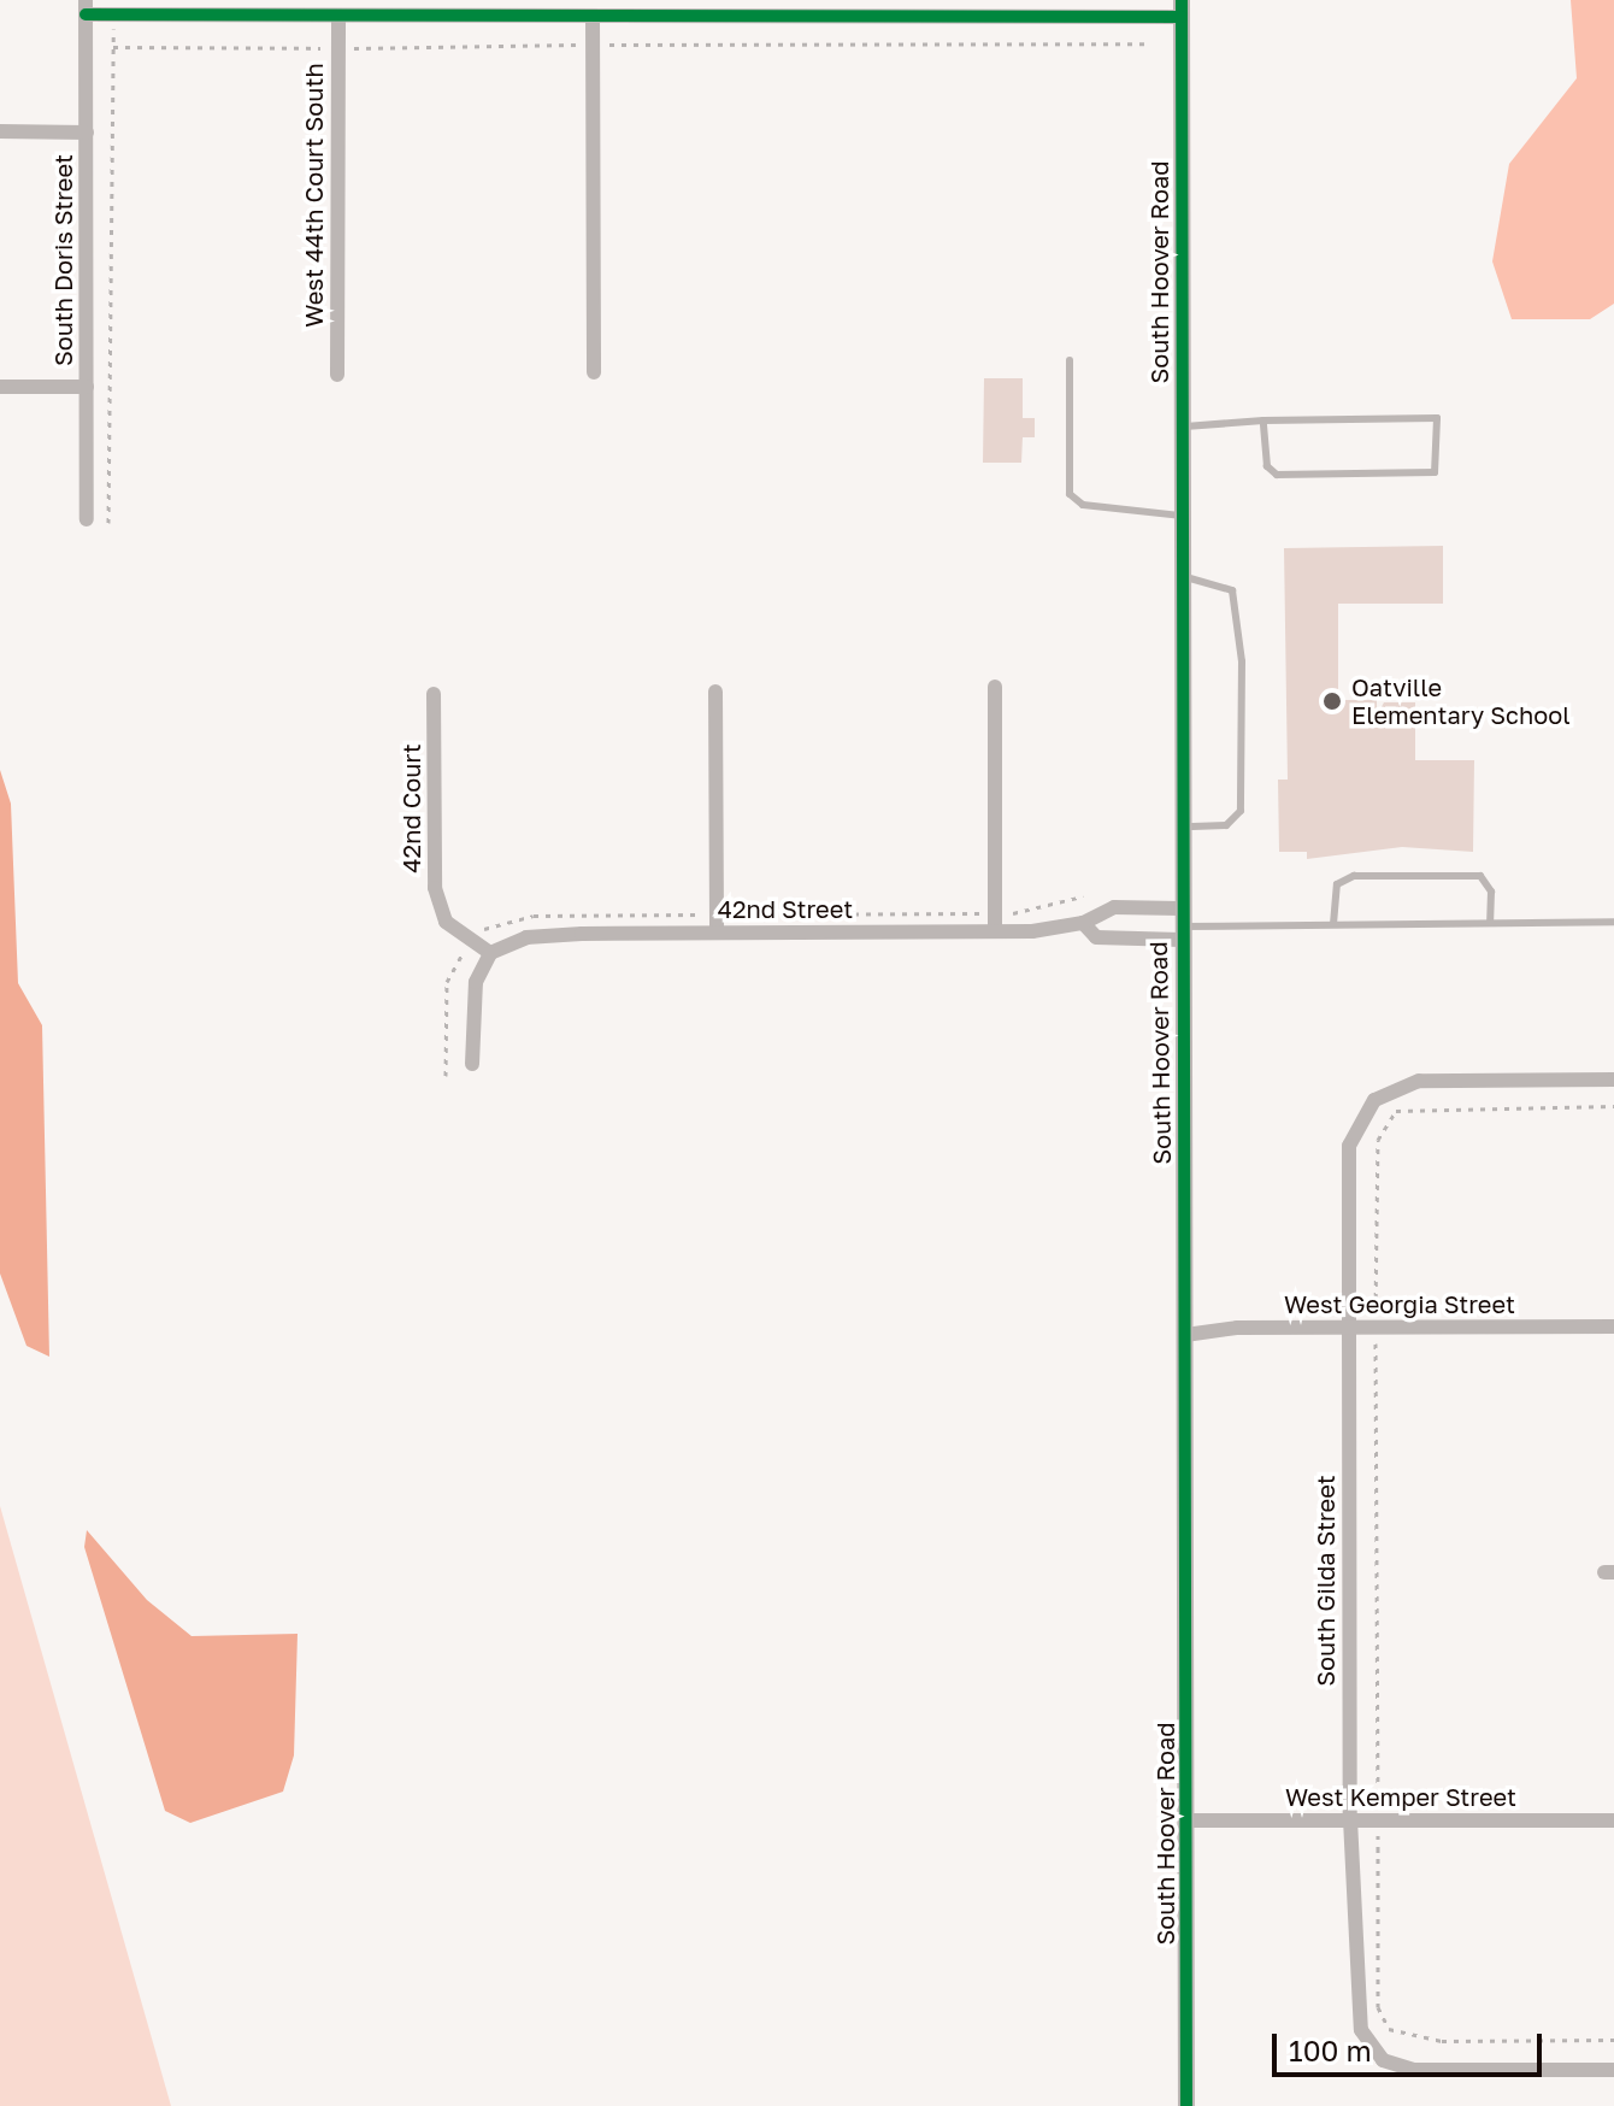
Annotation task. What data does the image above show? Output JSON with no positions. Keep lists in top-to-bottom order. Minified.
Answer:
{"streets":{"street":["West 44th Court South","South Doris Street","South Hoover Road","42nd Court","42nd Street","West Georgia Street","South Gilda Street","West Kemper Street"]},"crossings":[["South Hoover Road","42nd Street"],["South Hoover Road","West Georgia Street"],["South Hoover Road","West Kemper Street"],["42nd Court","42nd Street"],["West Georgia Street","South Gilda Street"],["South Gilda Street","West Kemper Street"]],"places":["Oatville Elementary School"],"scale_bar":"100 m"}
